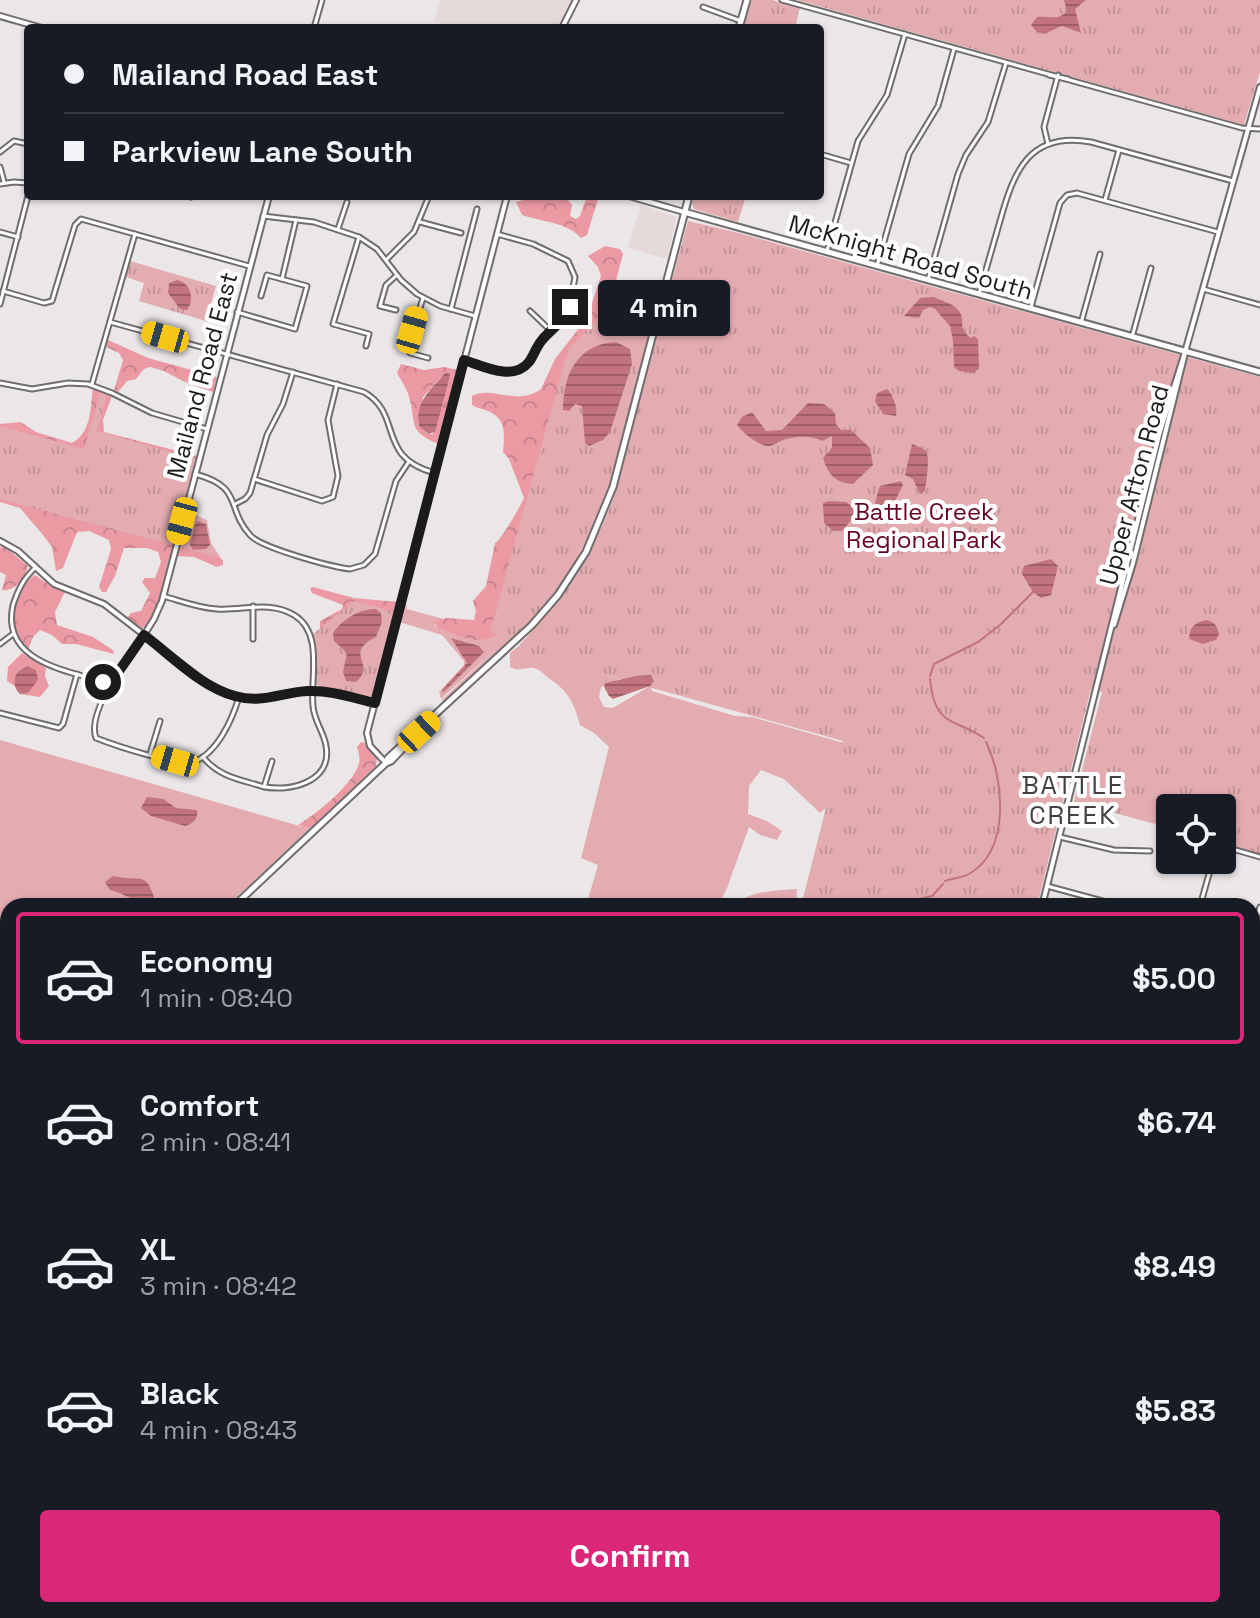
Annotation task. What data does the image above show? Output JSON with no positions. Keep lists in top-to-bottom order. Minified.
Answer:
{"streets":{"main road":["McKnight Road South"],"street":["Mailand Road East","Upper Afton Road"]},"crossings":[["McKnight Road South","Upper Afton Road"]],"districts":["BATTLE CREEK"],"parks":["Battle Creek Regional Park"],"page":{"banner":["Mailand Road East","Parkview Lane South"],"bubble":"4 min","list":[{"name":"Economy","note":"1 min · 08:40","value":"$5.00"},{"name":"Comfort","note":"2 min · 08:41","value":"$6.74"},{"name":"XL","note":"3 min · 08:42","value":"$8.49"},{"name":"Black","note":"4 min · 08:43","value":"$5.83"}],"buttons":"Confirm"}}
